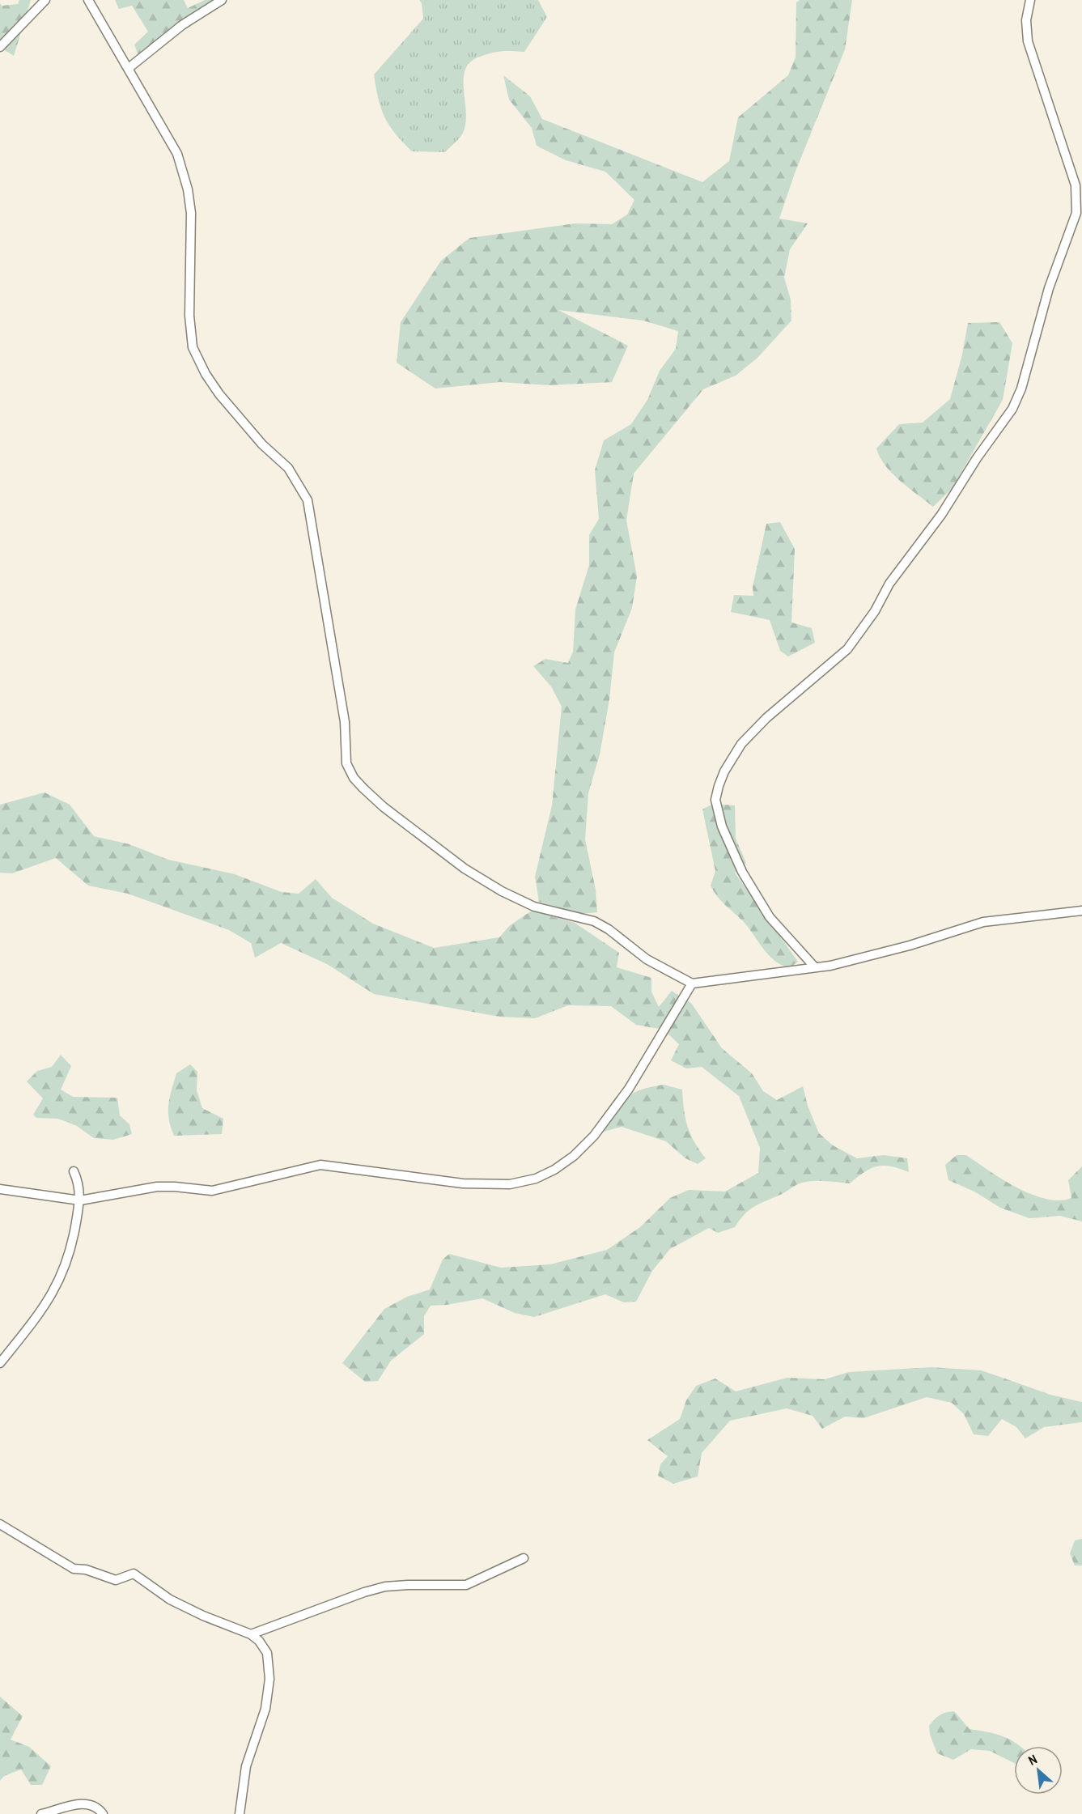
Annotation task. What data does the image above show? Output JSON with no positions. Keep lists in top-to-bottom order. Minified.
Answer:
{"north":"top left"}
